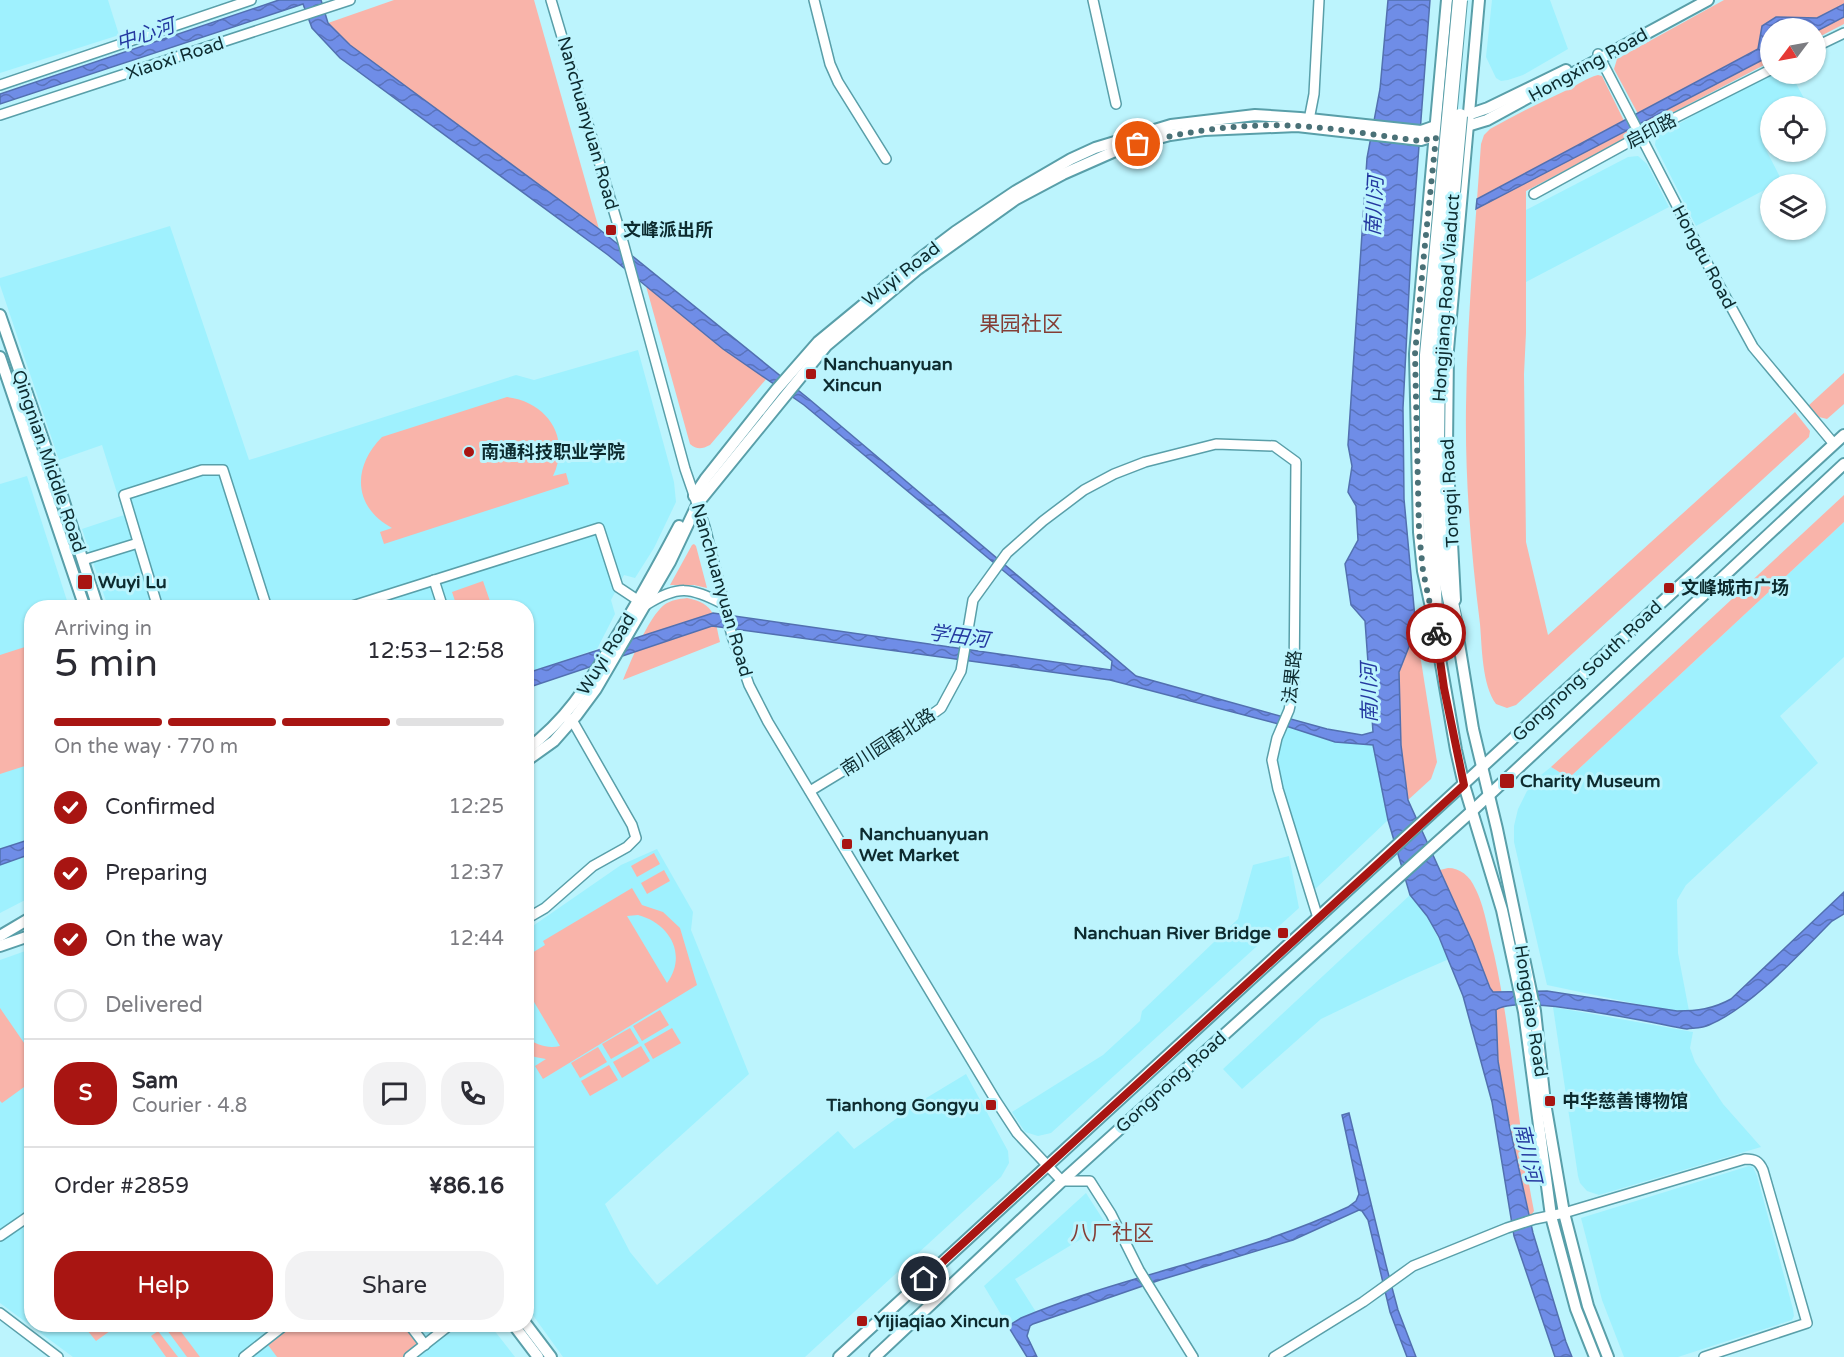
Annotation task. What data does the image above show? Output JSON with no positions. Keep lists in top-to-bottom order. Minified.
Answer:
{"streets":{"highway":["Hongjiang Road Viaduct"],"main road":["Hongxing Road","Wuyi Road","Qingnian Middle Road","Tongqi Road","Gongnong South Road","Hongqiao Road","Gongnong Road"],"street":["Xiaoxi Road","Nanchuanyuan Road","启印路","Hongtu Road","法果路","南川园南北路"]},"crossings":[["Hongxing Road","Hongtu Road"],["Hongxing Road","Wuyi Road"],["Hongxing Road","Tongqi Road"],["Nanchuanyuan Road","Wuyi Road"],["Nanchuanyuan Road","南川园南北路"],["Nanchuanyuan Road","Gongnong Road"],["启印路","Hongtu Road"],["Hongtu Road","Gongnong South Road"],["Wuyi Road","Tongqi Road"],["Hongjiang Road Viaduct","Tongqi Road"],["Tongqi Road","Gongnong South Road"],["Tongqi Road","Hongqiao Road"],["Tongqi Road","Gongnong Road"],["Gongnong South Road","Hongqiao Road"],["Gongnong South Road","Gongnong Road"],["法果路","南川园南北路"],["法果路","Gongnong Road"],["Hongqiao Road","Gongnong Road"]],"districts":["果园社区","八厂社区"],"water":["中心河","南川河","学田河"],"places":{"transit":["文峰派出所","Nanchuanyuan Xincun","Wuyi Lu","文峰城市广场","Charity Museum","Nanchuanyuan Wet Market","Nanchuan River Bridge","中华慈善博物馆","Tianhong Gongyu","Yijiaqiao Xincun"],"other":["南通科技职业学院"]},"north":"bottom left","page":{"heading":["5 min","Arriving in","12:53–12:58"],"panel":["Sam","Courier · 4.8","Order #2859","¥86.16"],"bar":"On the way · 770 m","list":[["Confirmed","12:25"],["Preparing","12:37"],["On the way","12:44"],"Delivered"],"round":"S","buttons":["Help","Share"]}}
